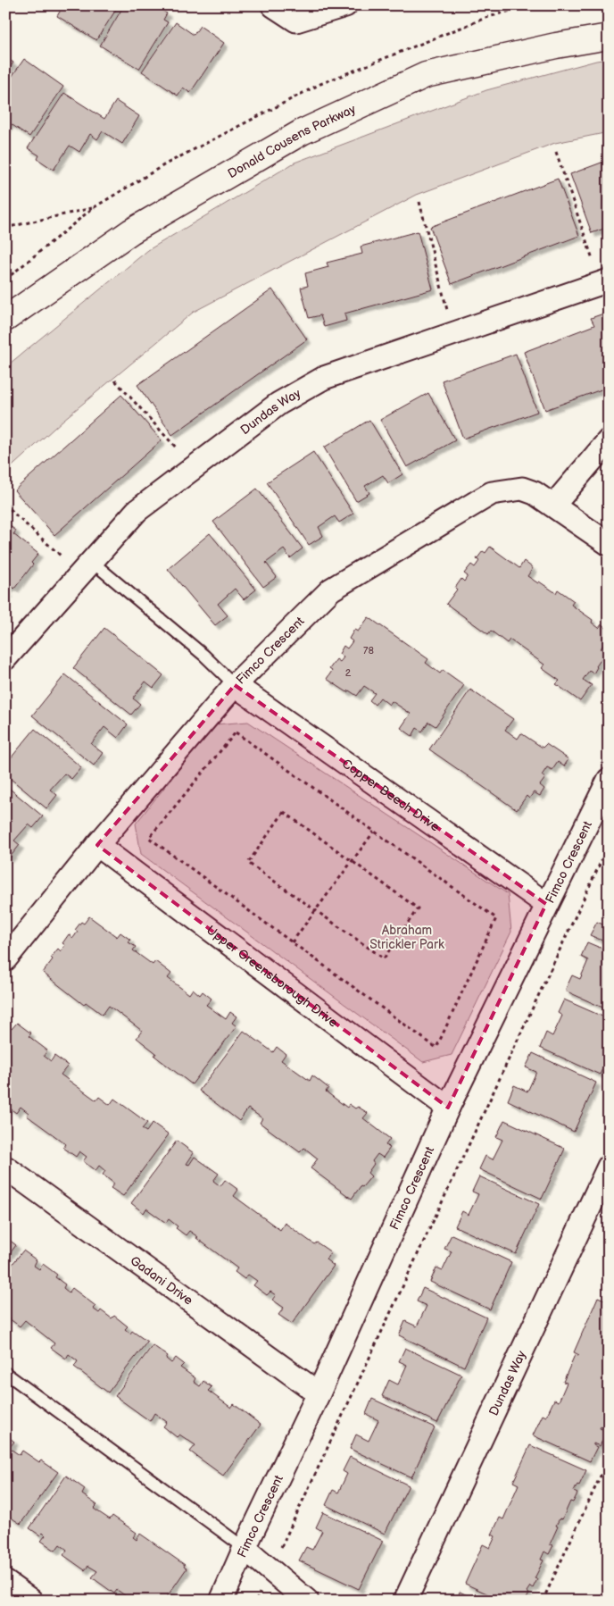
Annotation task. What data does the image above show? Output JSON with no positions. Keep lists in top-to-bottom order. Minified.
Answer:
{"streets":{"main road":["Donald Cousens Parkway"],"street":["Dundas Way","Fimco Crescent","Copper Beech Drive","Upper Greensborough Drive","Gadani Drive"]},"crossings":[["Fimco Crescent","Copper Beech Drive"],["Fimco Crescent","Upper Greensborough Drive"],["Fimco Crescent","Gadani Drive"]],"parks":["Abraham Strickler Park"],"house_numbers":["78","2"]}
